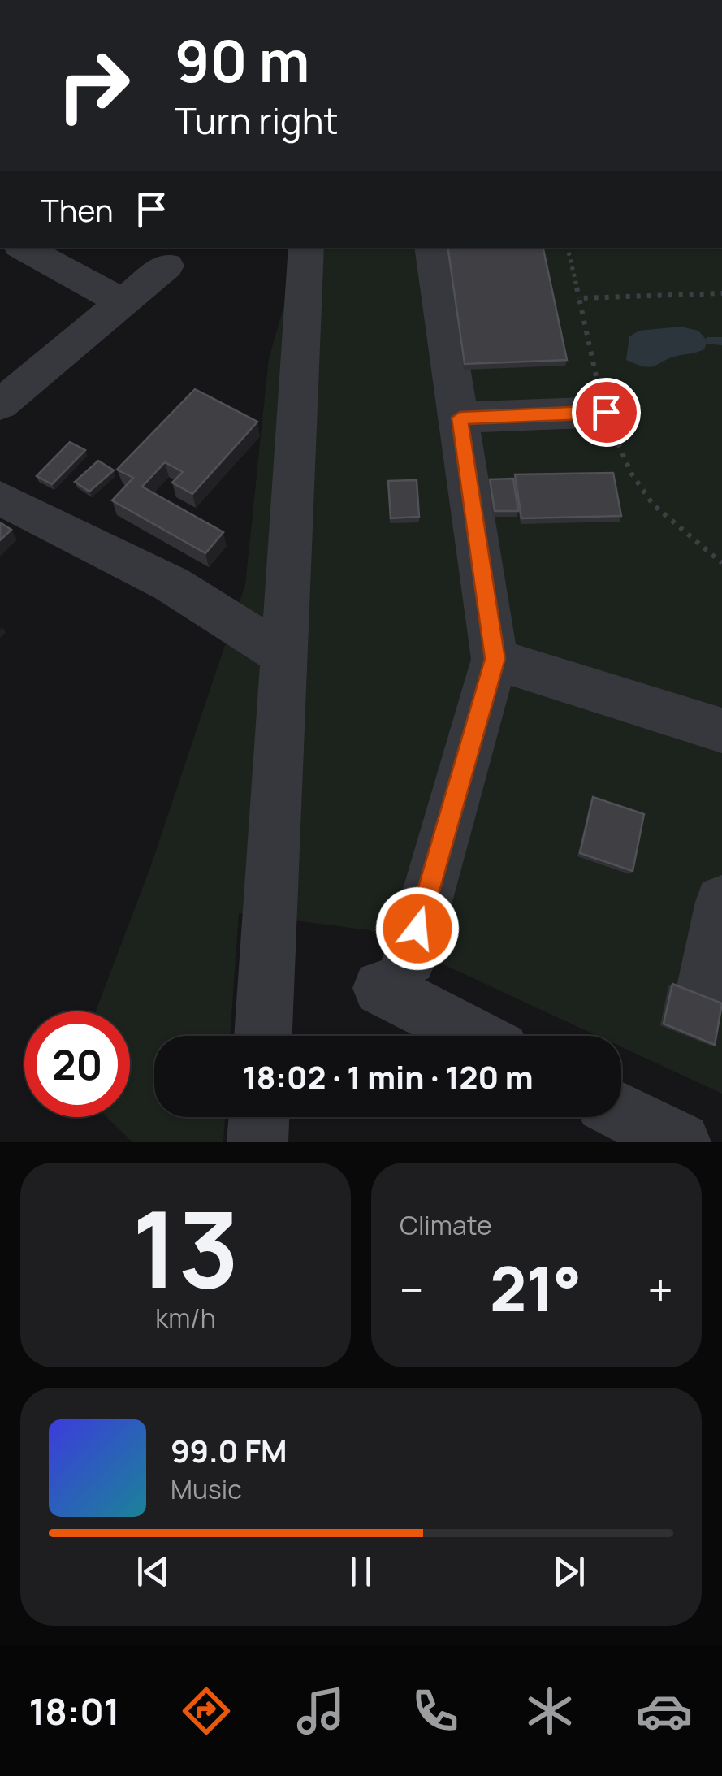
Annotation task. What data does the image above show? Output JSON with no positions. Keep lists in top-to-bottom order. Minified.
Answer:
{"page":{"turn":["90 m","Turn right"],"then":"Then","limit":"20","trip":"18:02 · 1 min · 120 m","tile":[["13","km/h"],"Climate"],"heat":["−","21°","+"],"song":["99.0 FM","Music"],"tabs":"18:01"}}
